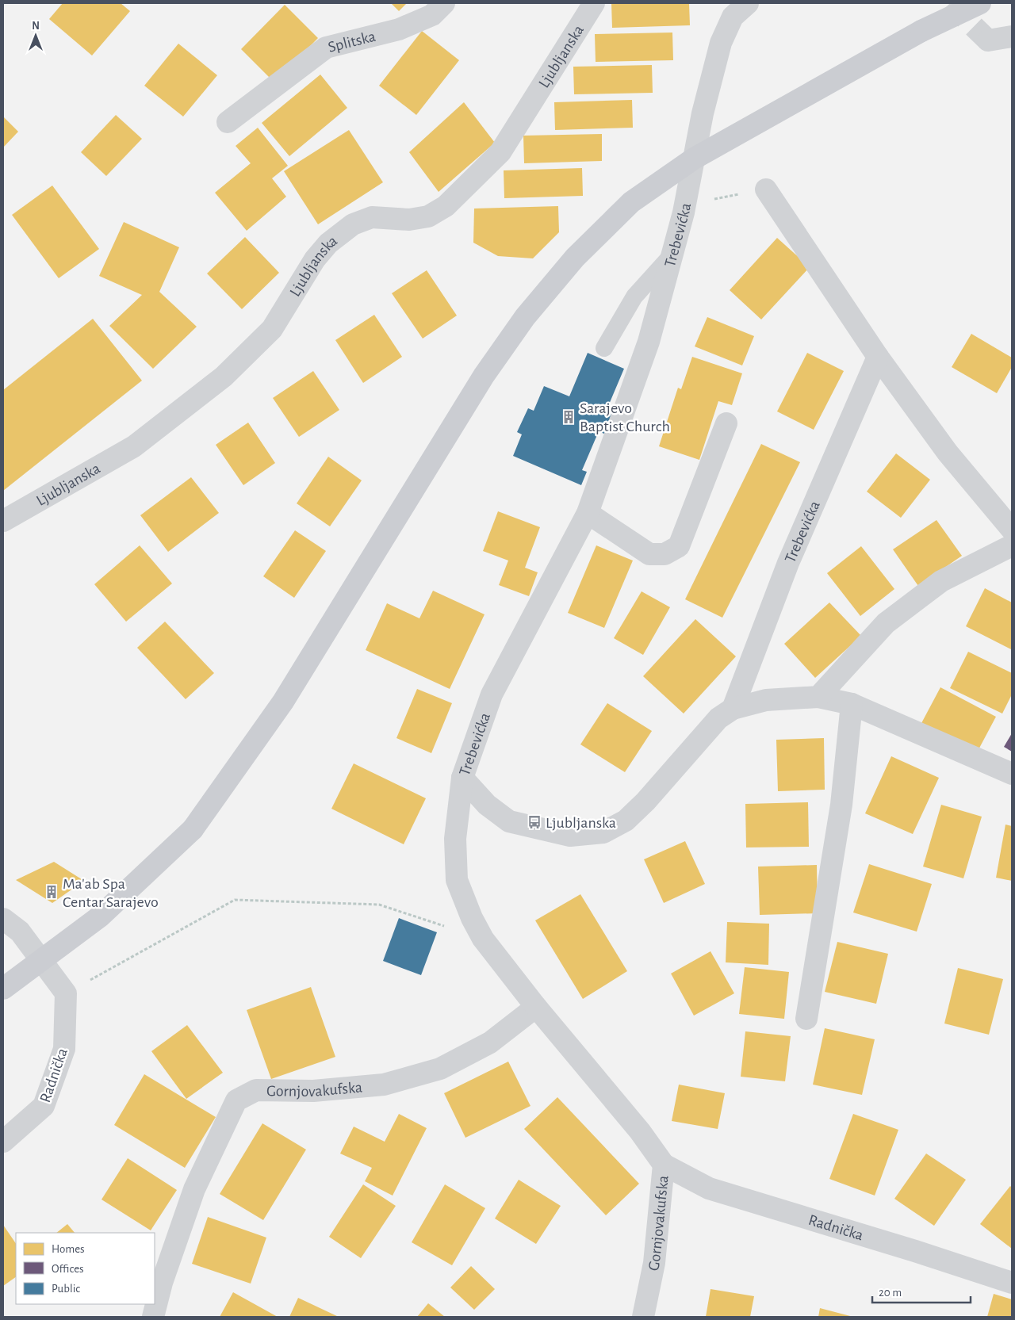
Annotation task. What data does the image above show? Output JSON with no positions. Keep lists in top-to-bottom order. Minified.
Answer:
{"streets":{"street":["Splitska","Ljubljanska","Trebevićka","Radnička","Gornjovakufska"]},"crossings":[["Trebevićka","Gornjovakufska"],["Radnička","Gornjovakufska"]],"places":{"building":["Sarajevo Baptist Church","Ma'ab Spa Centar Sarajevo"],"bus stop":["Ljubljanska"]},"legend":["Homes","Offices","Public"],"scale_bar":"20 m","north":"top"}
